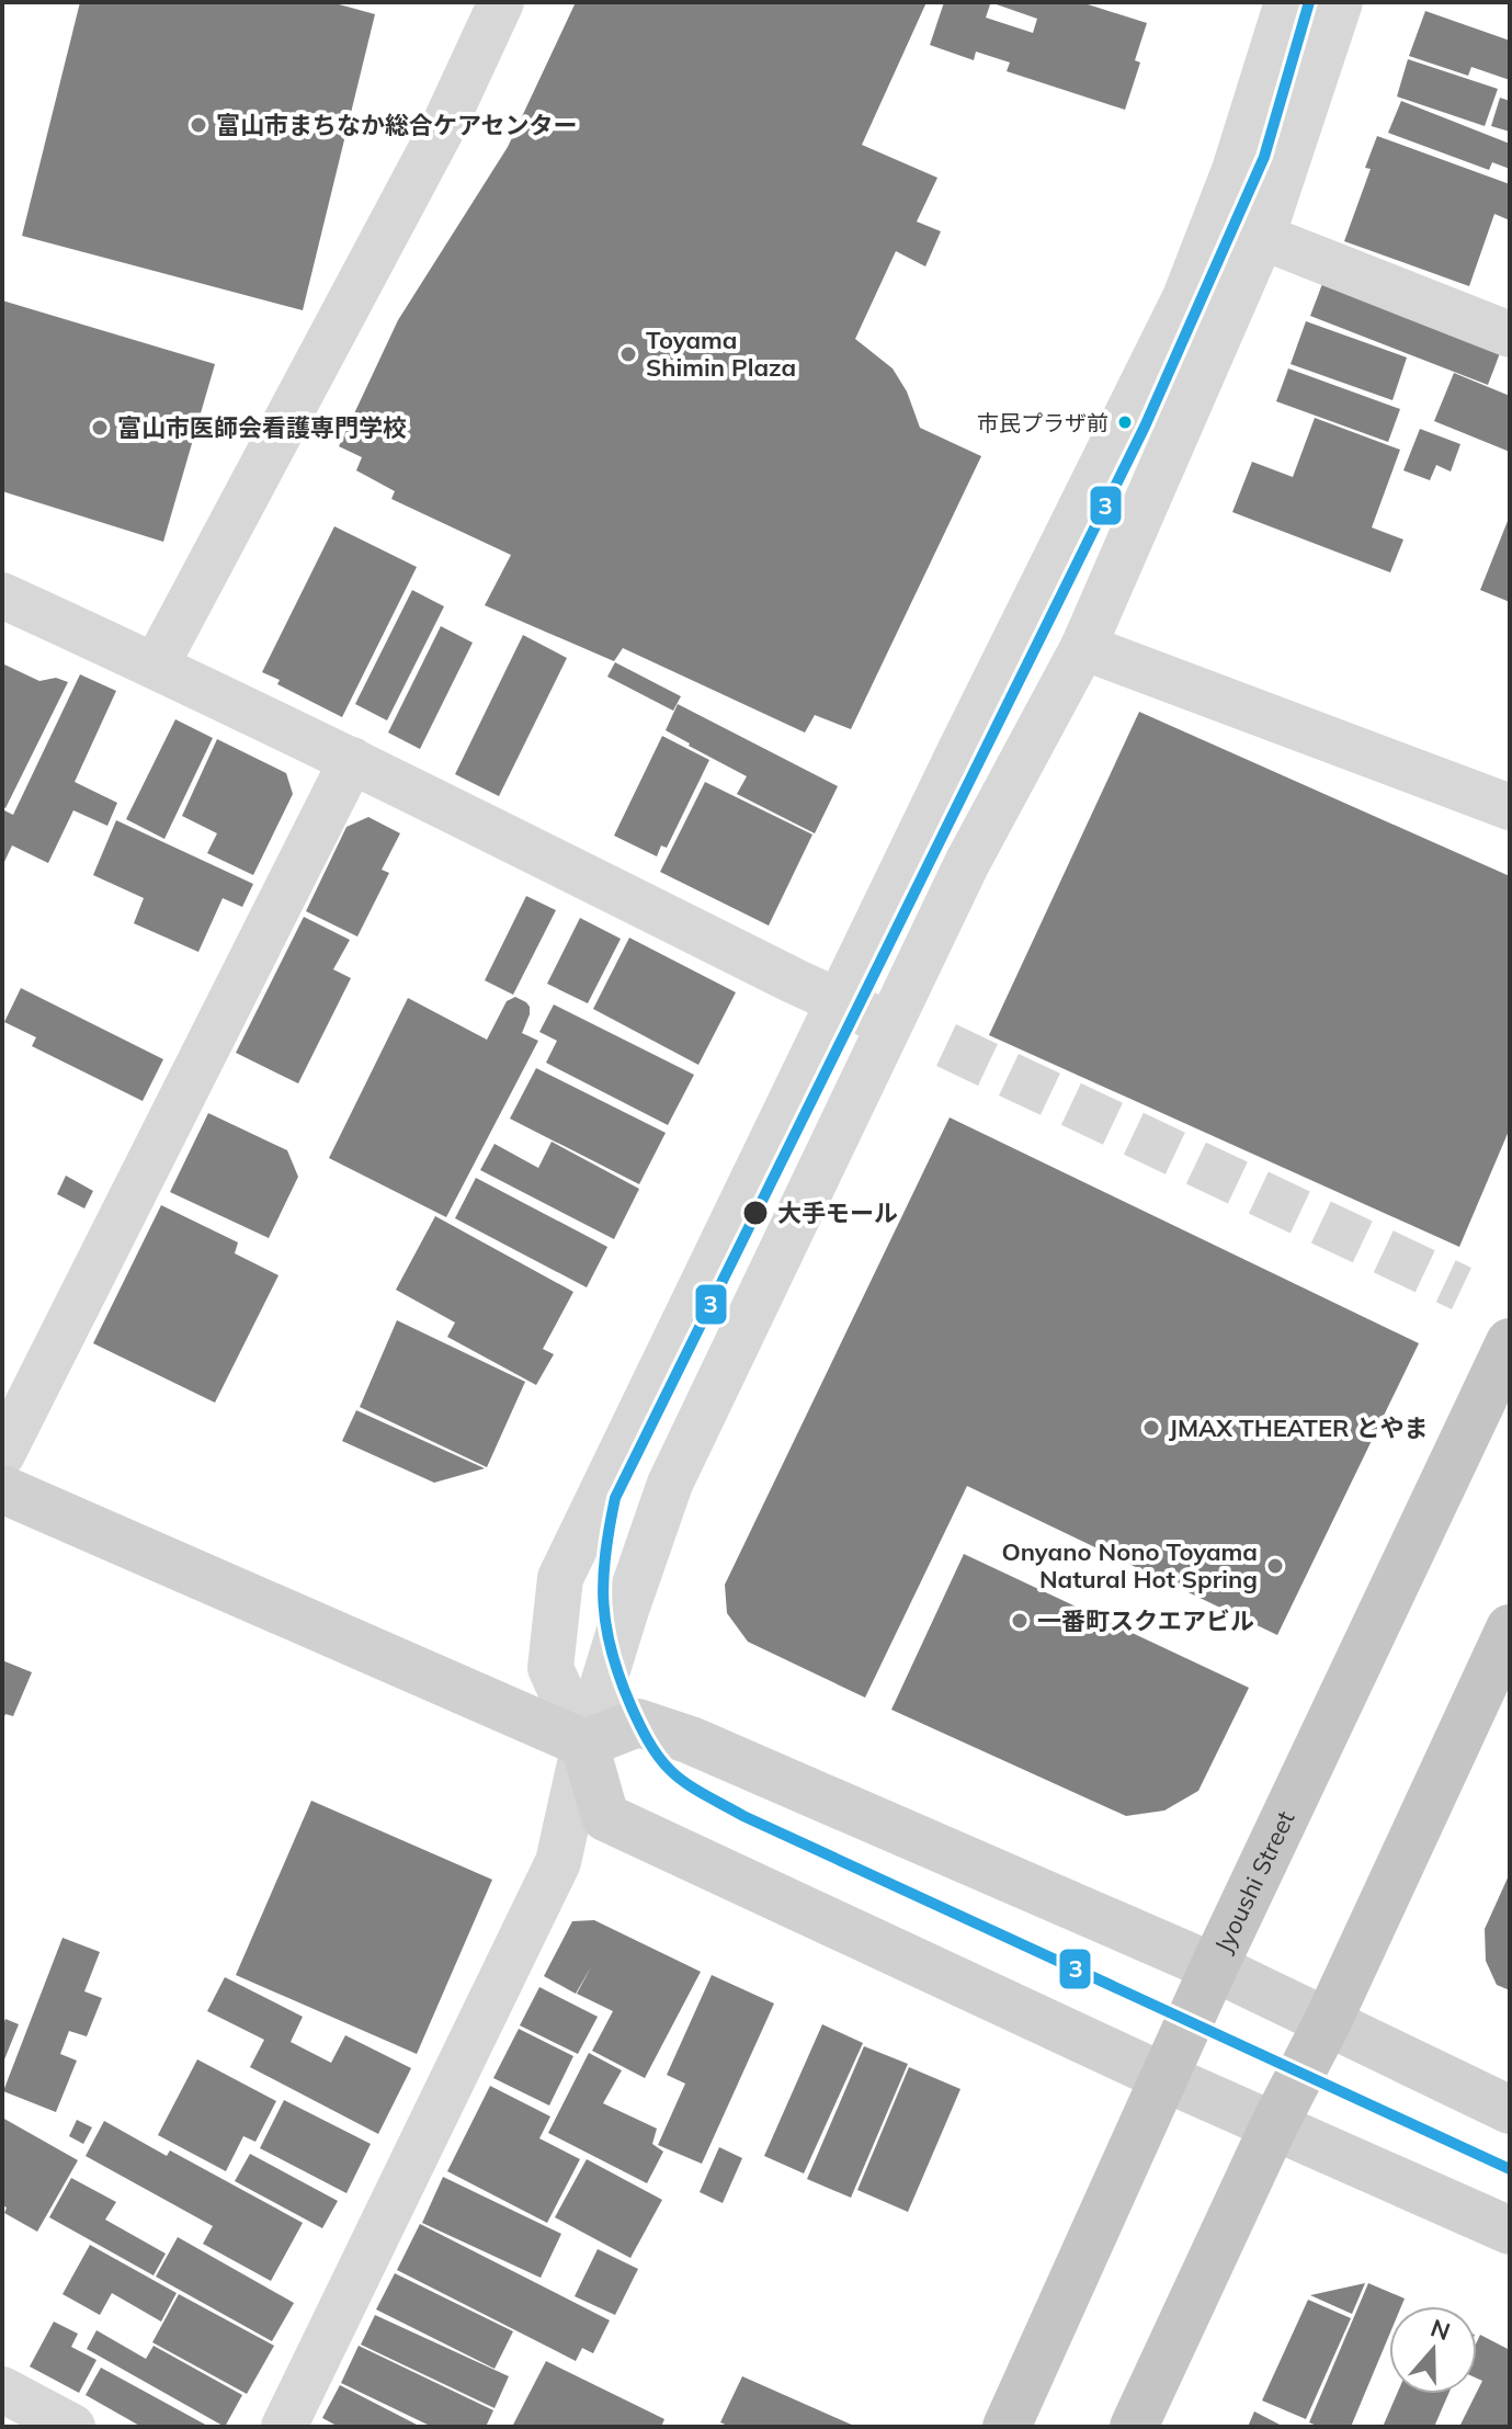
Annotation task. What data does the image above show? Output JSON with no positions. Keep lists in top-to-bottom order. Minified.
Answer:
{"streets":{"highway":["Jyoushi Street"]},"places":["富山市まちなか総合ケアセンター","Toyama Shimin Plaza","市民プラザ前","富山市医師会看護専門学校","大手モール","JMAX THEATER とやま","Onyano Nono Toyama Natural Hot Spring","一番町スクエアビル"],"lines":["transit line 3"],"north":"top"}
